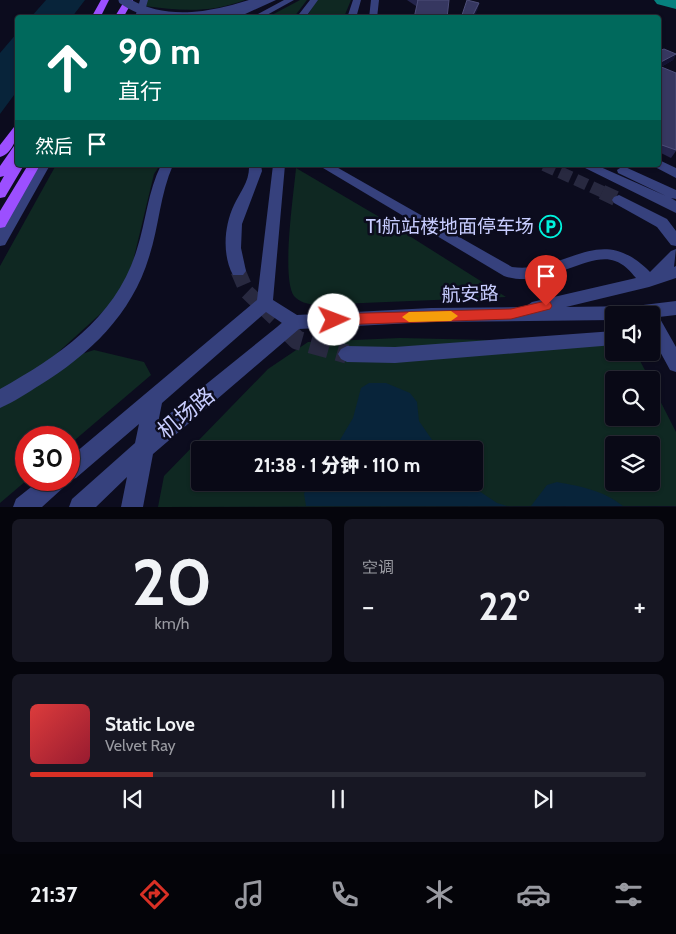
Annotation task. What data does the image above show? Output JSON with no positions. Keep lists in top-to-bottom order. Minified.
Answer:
{"streets":{"street":["航安路","机场路"]},"crossings":[["航安路","机场路"]],"places":{"parking":["T1航站楼地面停车场"]},"page":{"turn":["90 m","直行"],"then":"然后","limit":"30","trip":"21:38 · 1 分钟 · 110 m","tile":[["20","km/h"],"空调"],"heat":["−","22°","+"],"song":["Static Love","Velvet Ray"],"tabs":"21:37"}}
